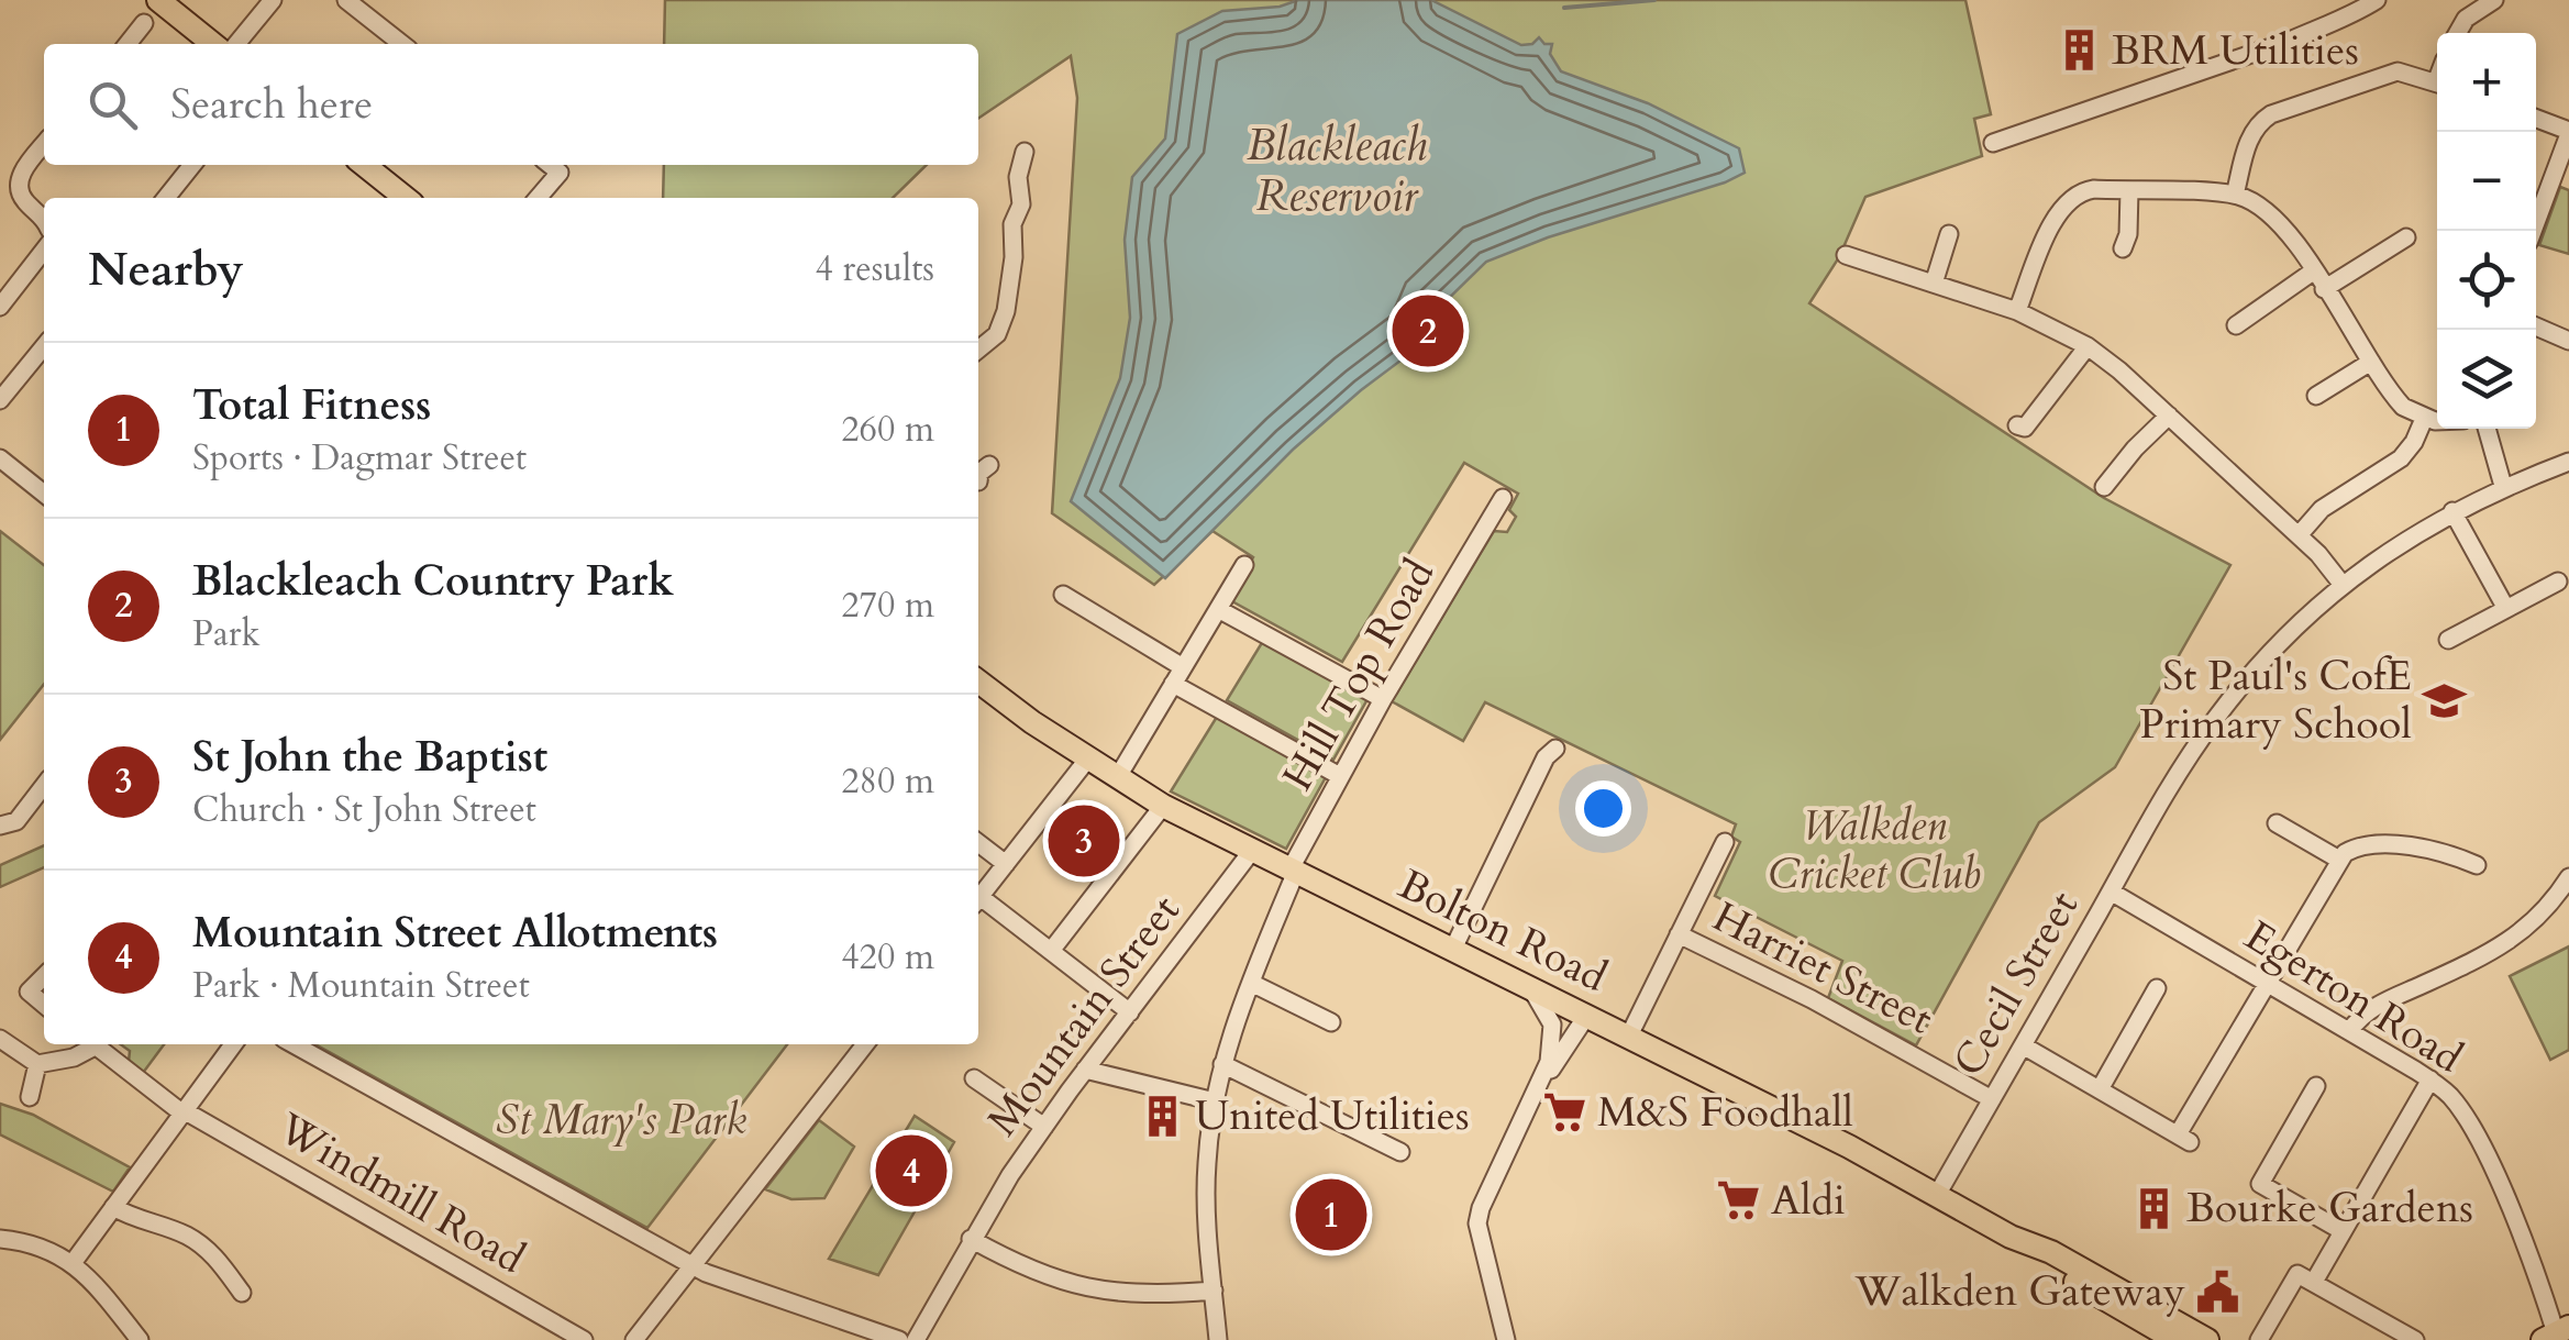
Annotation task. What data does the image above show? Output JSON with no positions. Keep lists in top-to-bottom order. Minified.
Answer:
{"streets":{"main road":["Bolton Road"],"street":["Hill Top Road","Harriet Street","Cecil Street","Egerton Road","Mountain Street","Windmill Road"]},"crossings":[["Hill Top Road","Bolton Road"],["Bolton Road","Cecil Street"],["Bolton Road","Mountain Street"],["Harriet Street","Cecil Street"],["Cecil Street","Egerton Road"]],"water":["Blackleach Reservoir"],"parks":["Walkden Cricket Club","St Mary's Park"],"places":{"building":["BRM Utilities","United Utilities","Bourke Gardens"],"school or university":["St Paul's CofE Primary School"],"supermarket":["M&S Foodhall","Aldi"],"public building":["Walkden Gateway"]},"page":{"map_buttons":["+","−"],"search":"Search here","heading":["Nearby","4 results"],"pins":["2","3","4","1"],"list":[{"mark":"1","name":"Total Fitness","note":"Sports · Dagmar Street","value":"260 m"},{"mark":"2","name":"Blackleach Country Park","note":"Park","value":"270 m"},{"mark":"3","name":"St John the Baptist","note":"Church · St John Street","value":"280 m"},{"mark":"4","name":"Mountain Street Allotments","note":"Park · Mountain Street","value":"420 m"}]}}
